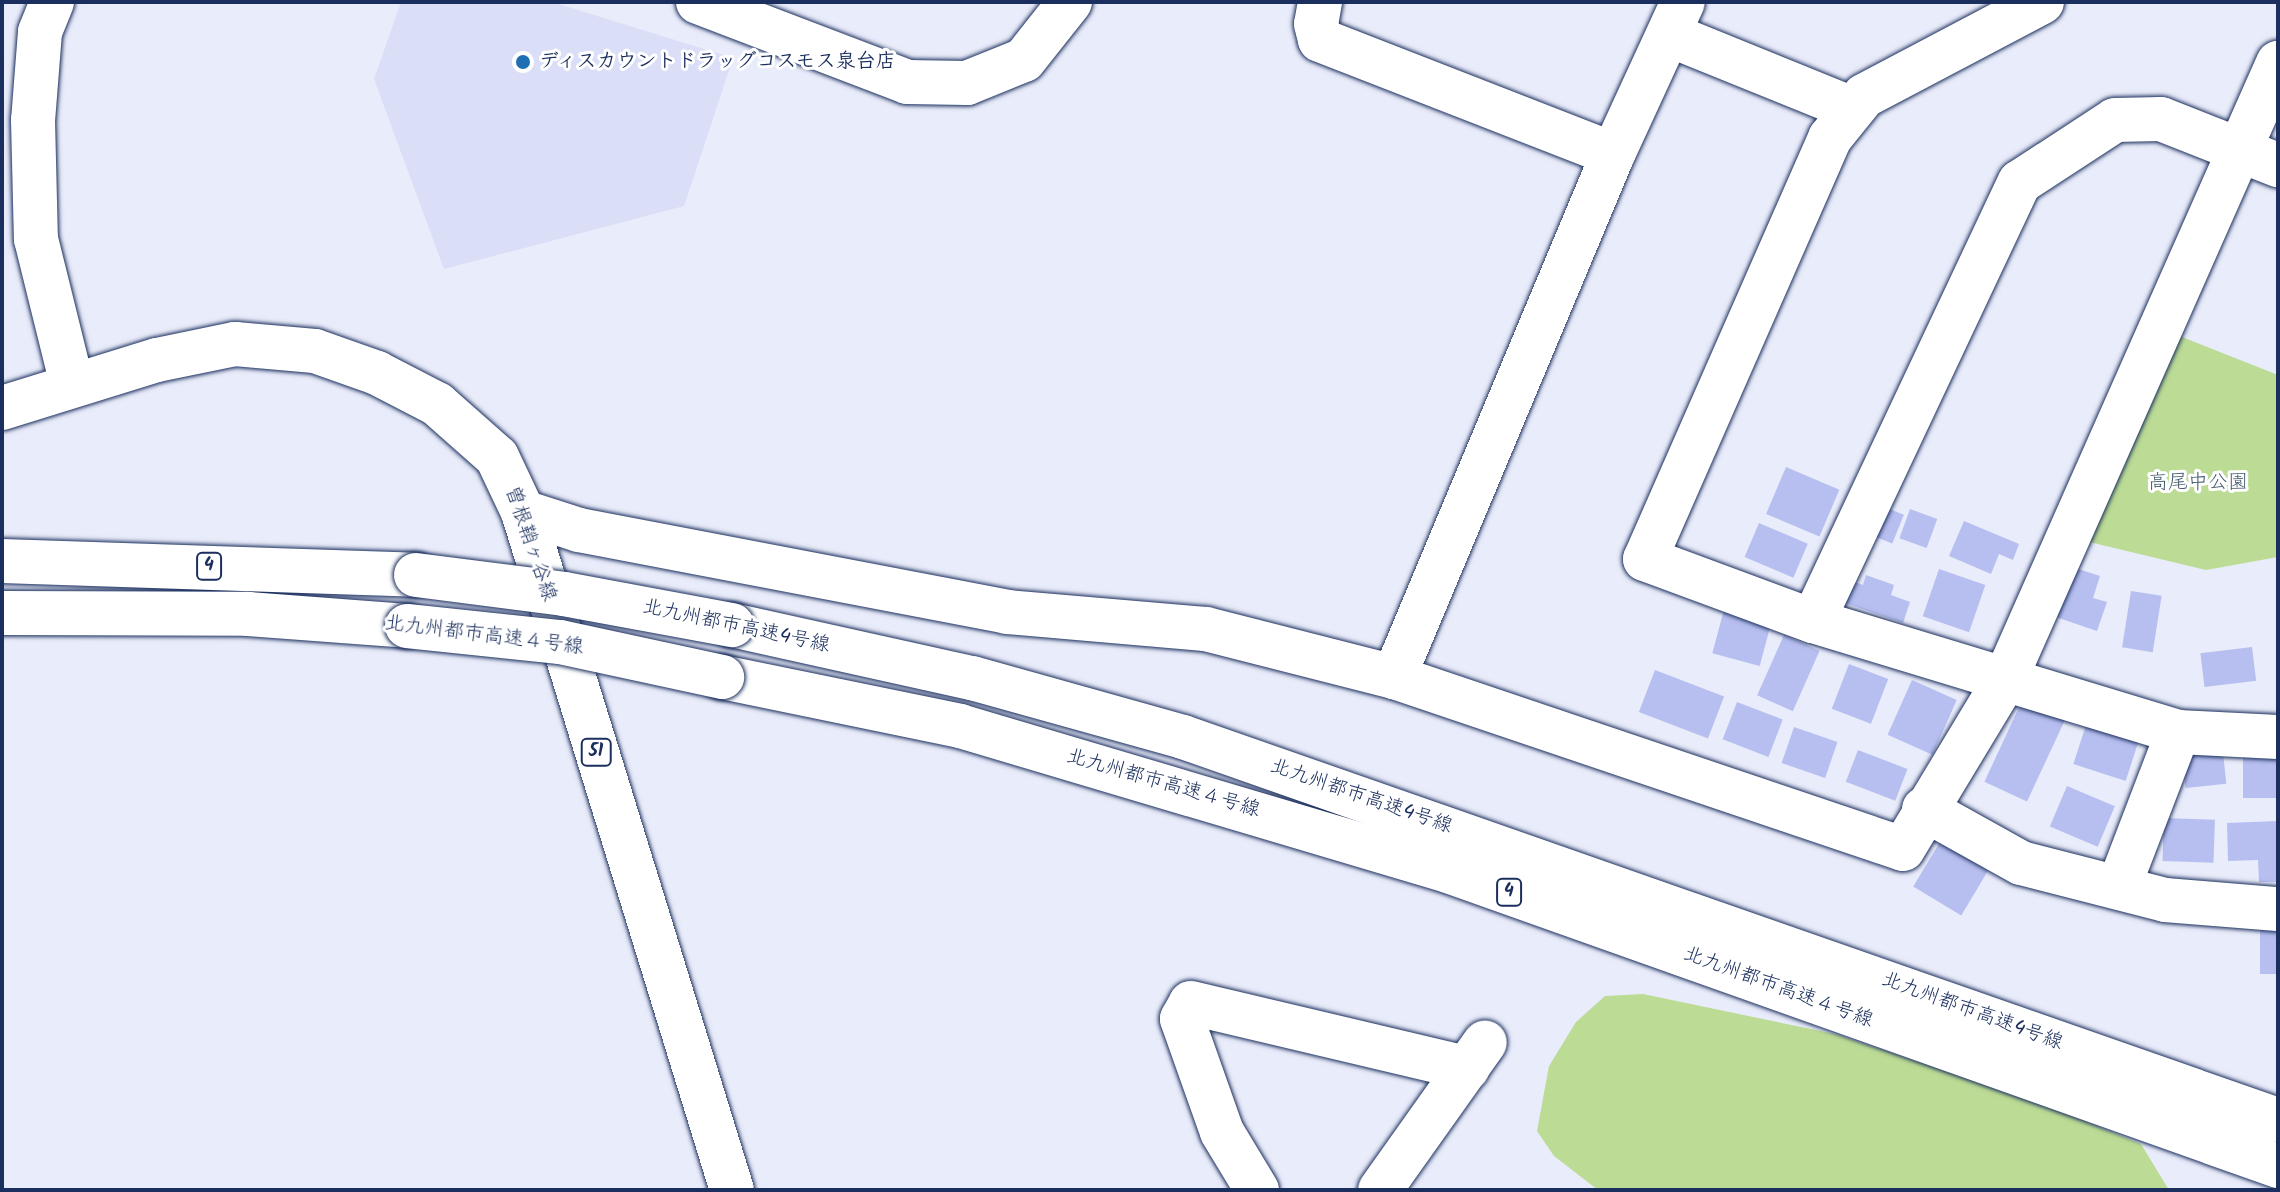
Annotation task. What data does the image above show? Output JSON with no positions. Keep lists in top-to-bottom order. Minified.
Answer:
{"streets":{"main road":["曽根鞘ヶ谷線","4","北九州都市高速4号線","北九州都市高速４号線","51"]},"parks":["高尾中公園"],"places":["ディスカウントドラッグコスモス泉台店"]}
